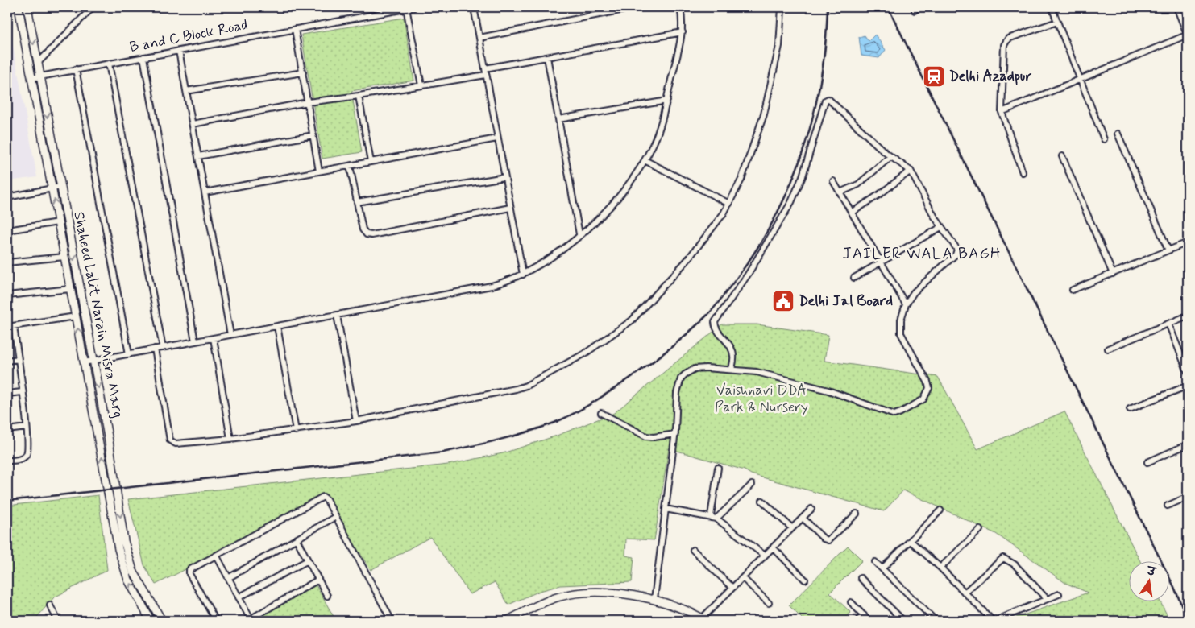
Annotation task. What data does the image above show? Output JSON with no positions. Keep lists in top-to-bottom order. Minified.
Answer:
{"streets":{"street":["B and C Block Road","Shaheed Lalit Narain Misra Marg"]},"crossings":[["B and C Block Road","Shaheed Lalit Narain Misra Marg"]],"districts":["JAILER WALA BAGH"],"parks":["Vaishnavi DDA Park & Nursery"],"places":{"station":["Delhi Azadpur"],"public building":["Delhi Jal Board"]},"north":"top"}
